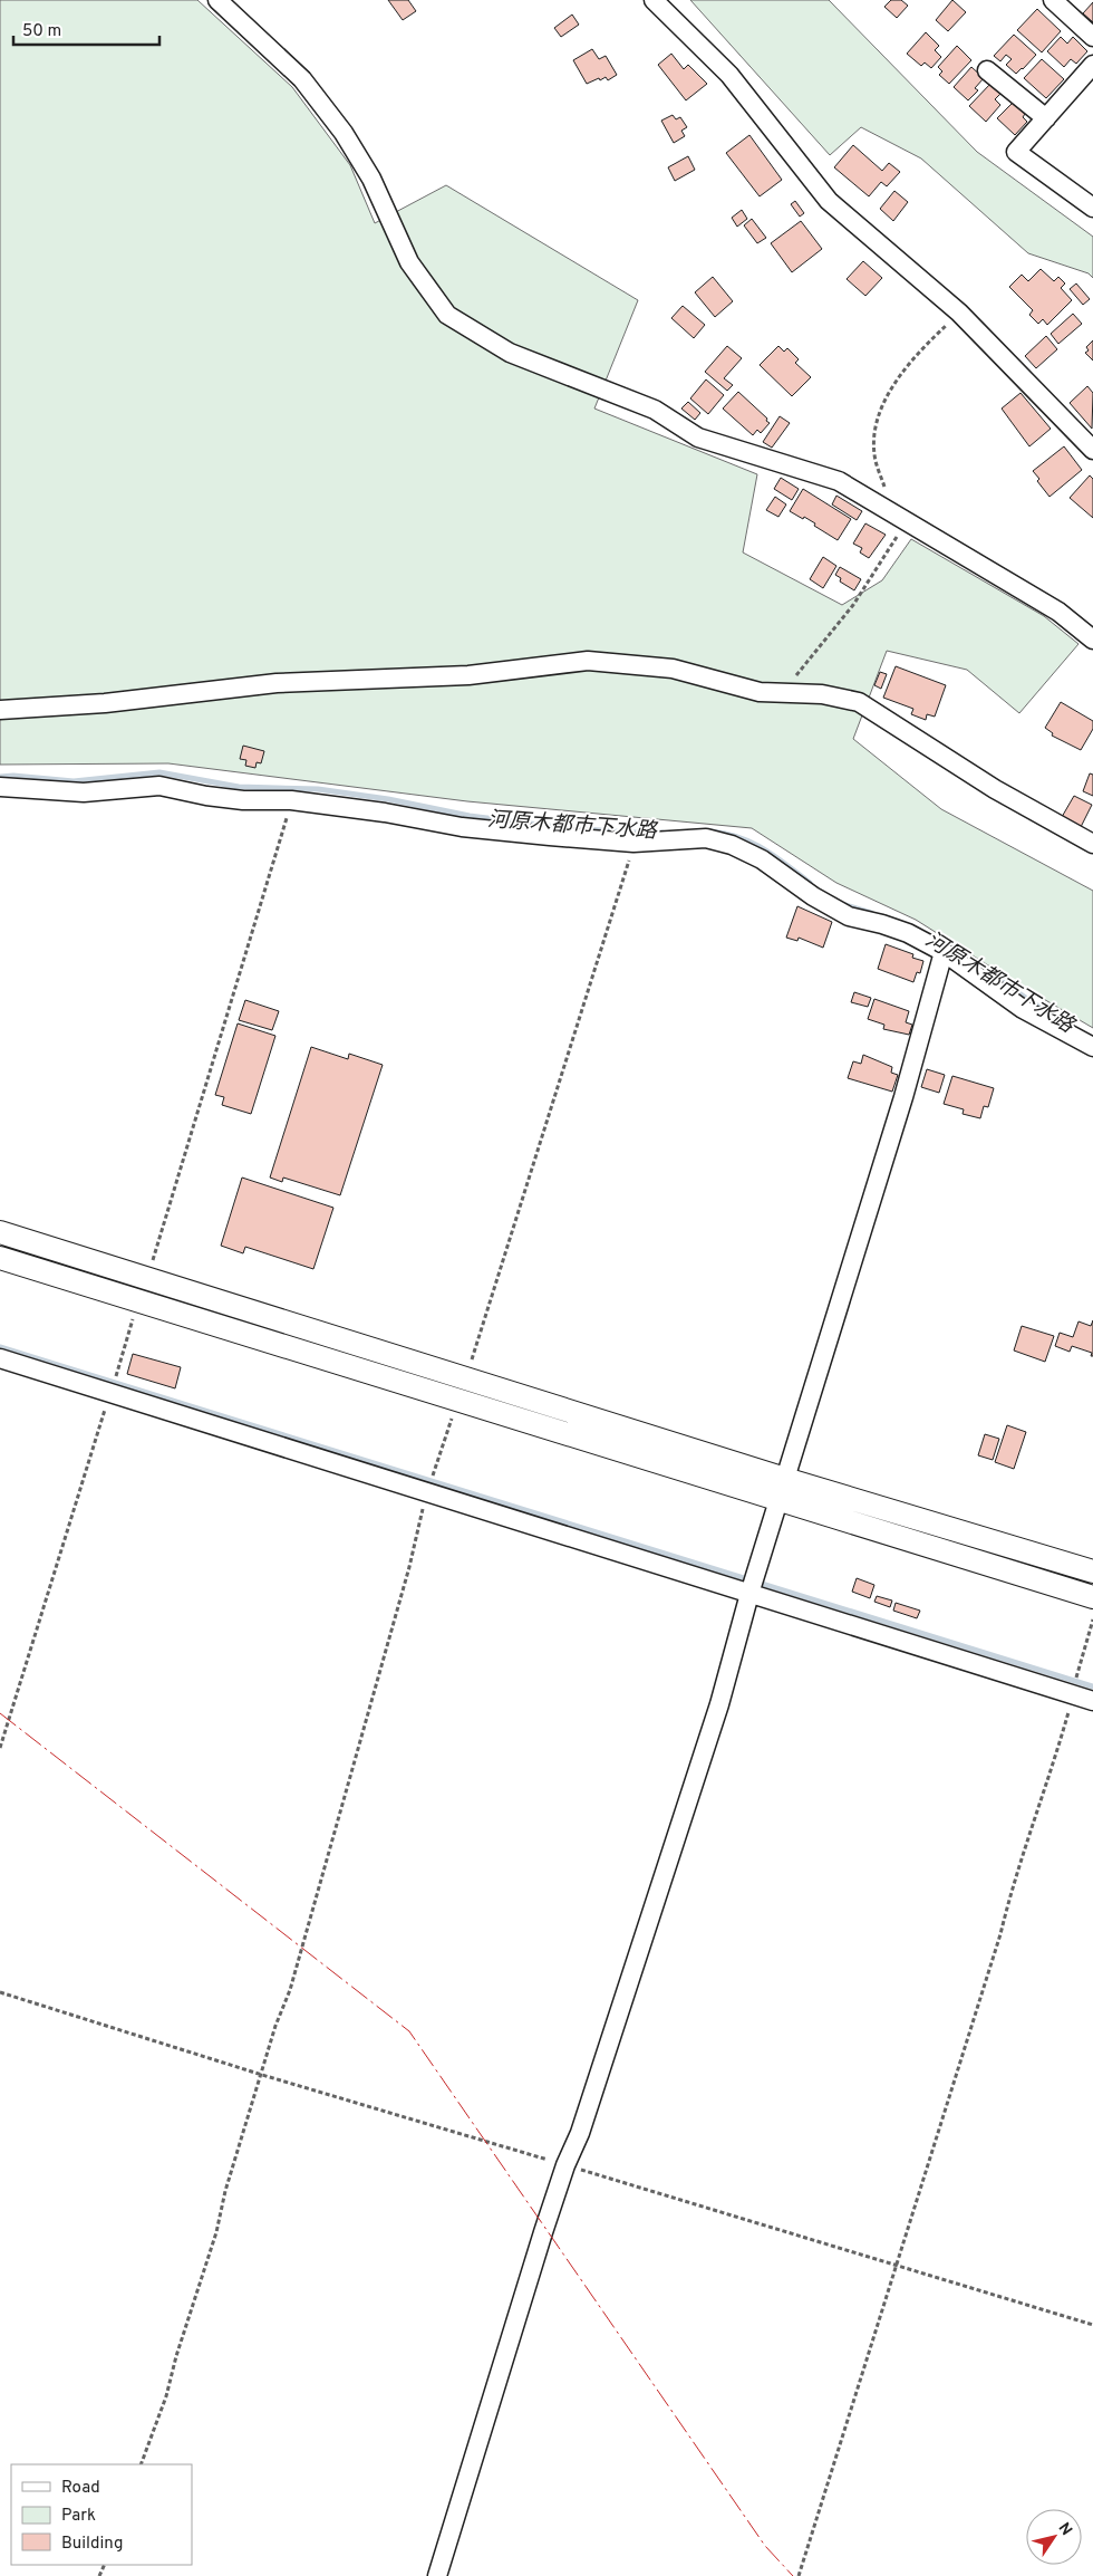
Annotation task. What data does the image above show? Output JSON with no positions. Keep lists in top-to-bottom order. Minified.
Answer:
{"water":["河原木都市下水路"],"legend":["Road","Park","Building"],"scale_bar":"50 m","north":"top right"}
